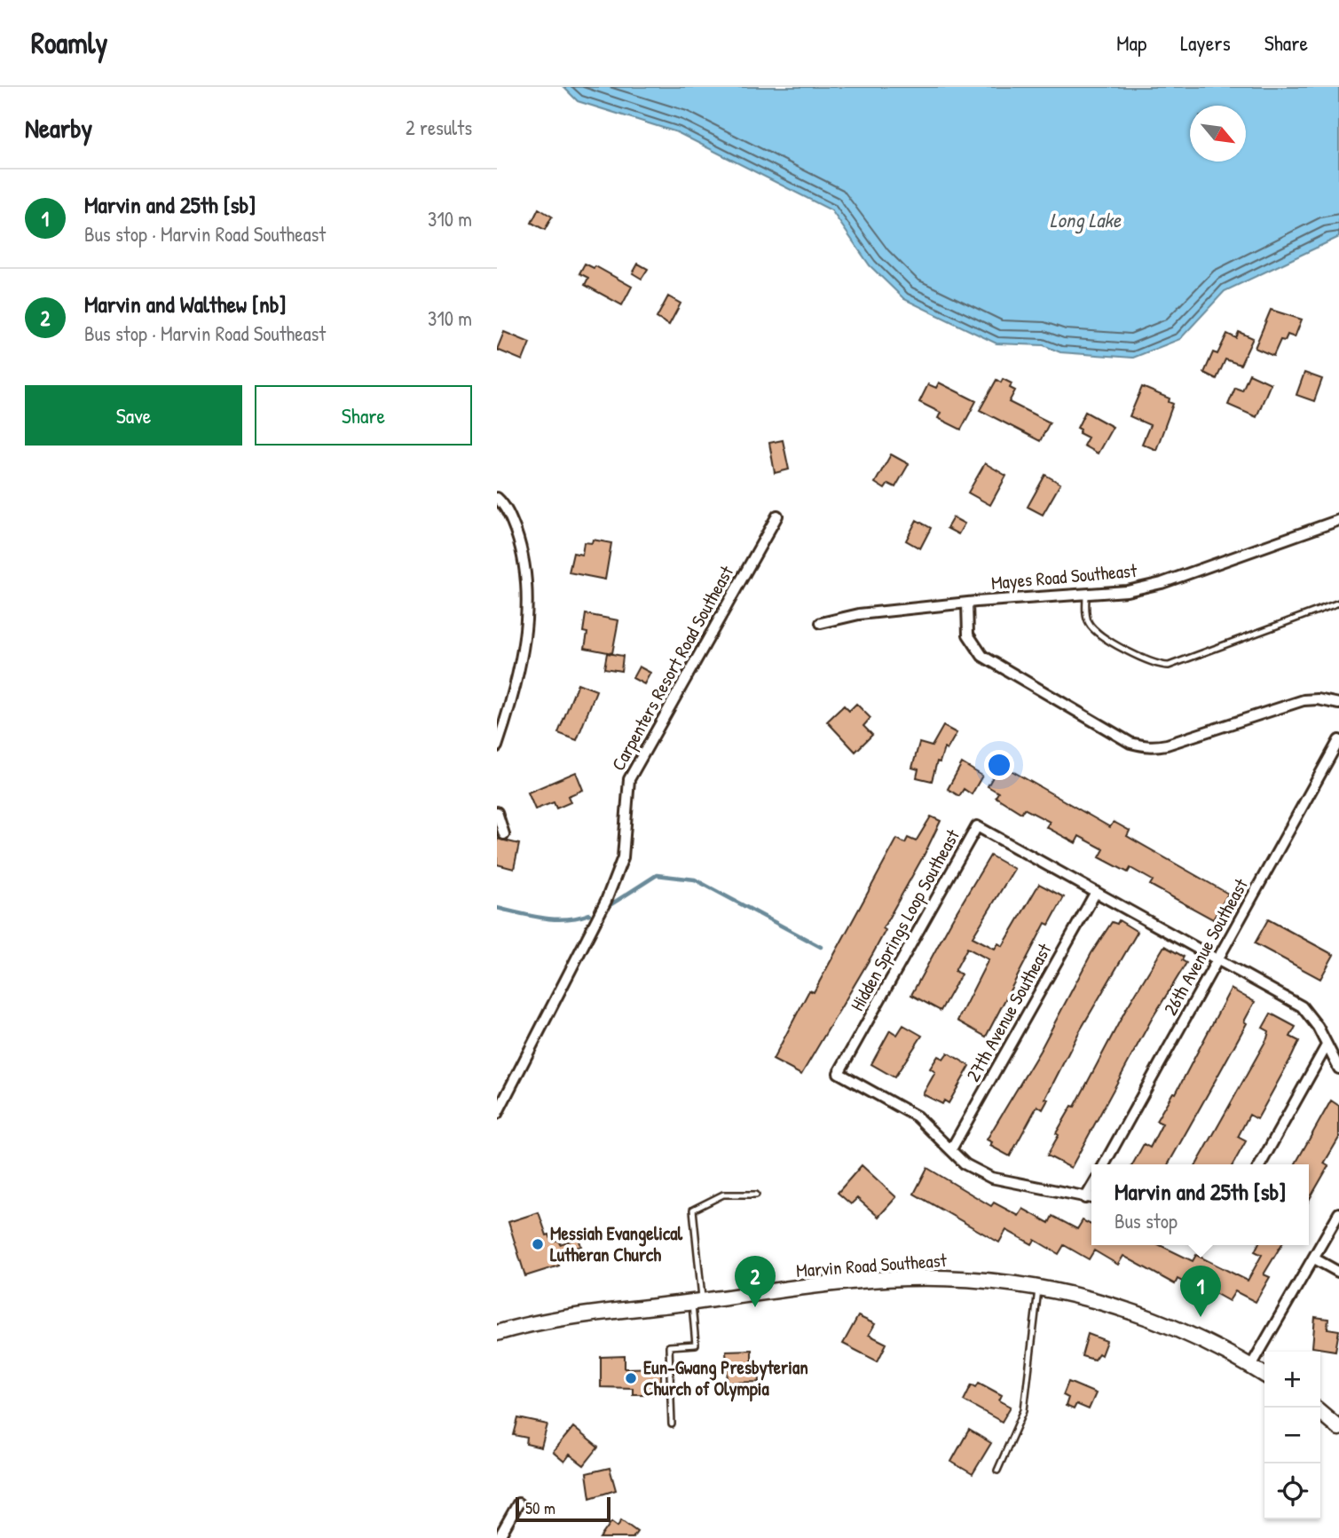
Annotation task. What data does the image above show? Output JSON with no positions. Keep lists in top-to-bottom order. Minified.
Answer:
{"streets":{"street":["Mayes Road Southeast","Carpenters Resort Road Southeast","Hidden Springs Loop Southeast","26th Avenue Southeast","27th Avenue Southeast","Marvin Road Southeast"]},"crossings":[["Hidden Springs Loop Southeast","26th Avenue Southeast"],["Hidden Springs Loop Southeast","27th Avenue Southeast"]],"water":["Long Lake"],"places":["Messiah Evangelical Lutheran Church","Eun-Gwang Presbyterian Church of Olympia"],"scale_bar":"50 m","north":"bottom right","page":{"header":"Roamly","nav":["Map","Layers","Share"],"heading":["Nearby","2 results"],"list":[{"mark":"1","name":"Marvin and 25th [sb]","note":"Bus stop · Marvin Road Southeast","value":"310 m"},{"mark":"2","name":"Marvin and Walthew [nb]","note":"Bus stop · Marvin Road Southeast","value":"310 m"}],"buttons":["Save","Share"],"popup":["Marvin and 25th [sb]","Bus stop"],"pins":["2","1"],"map_buttons":["+","−"],"scale":"50 m"}}
